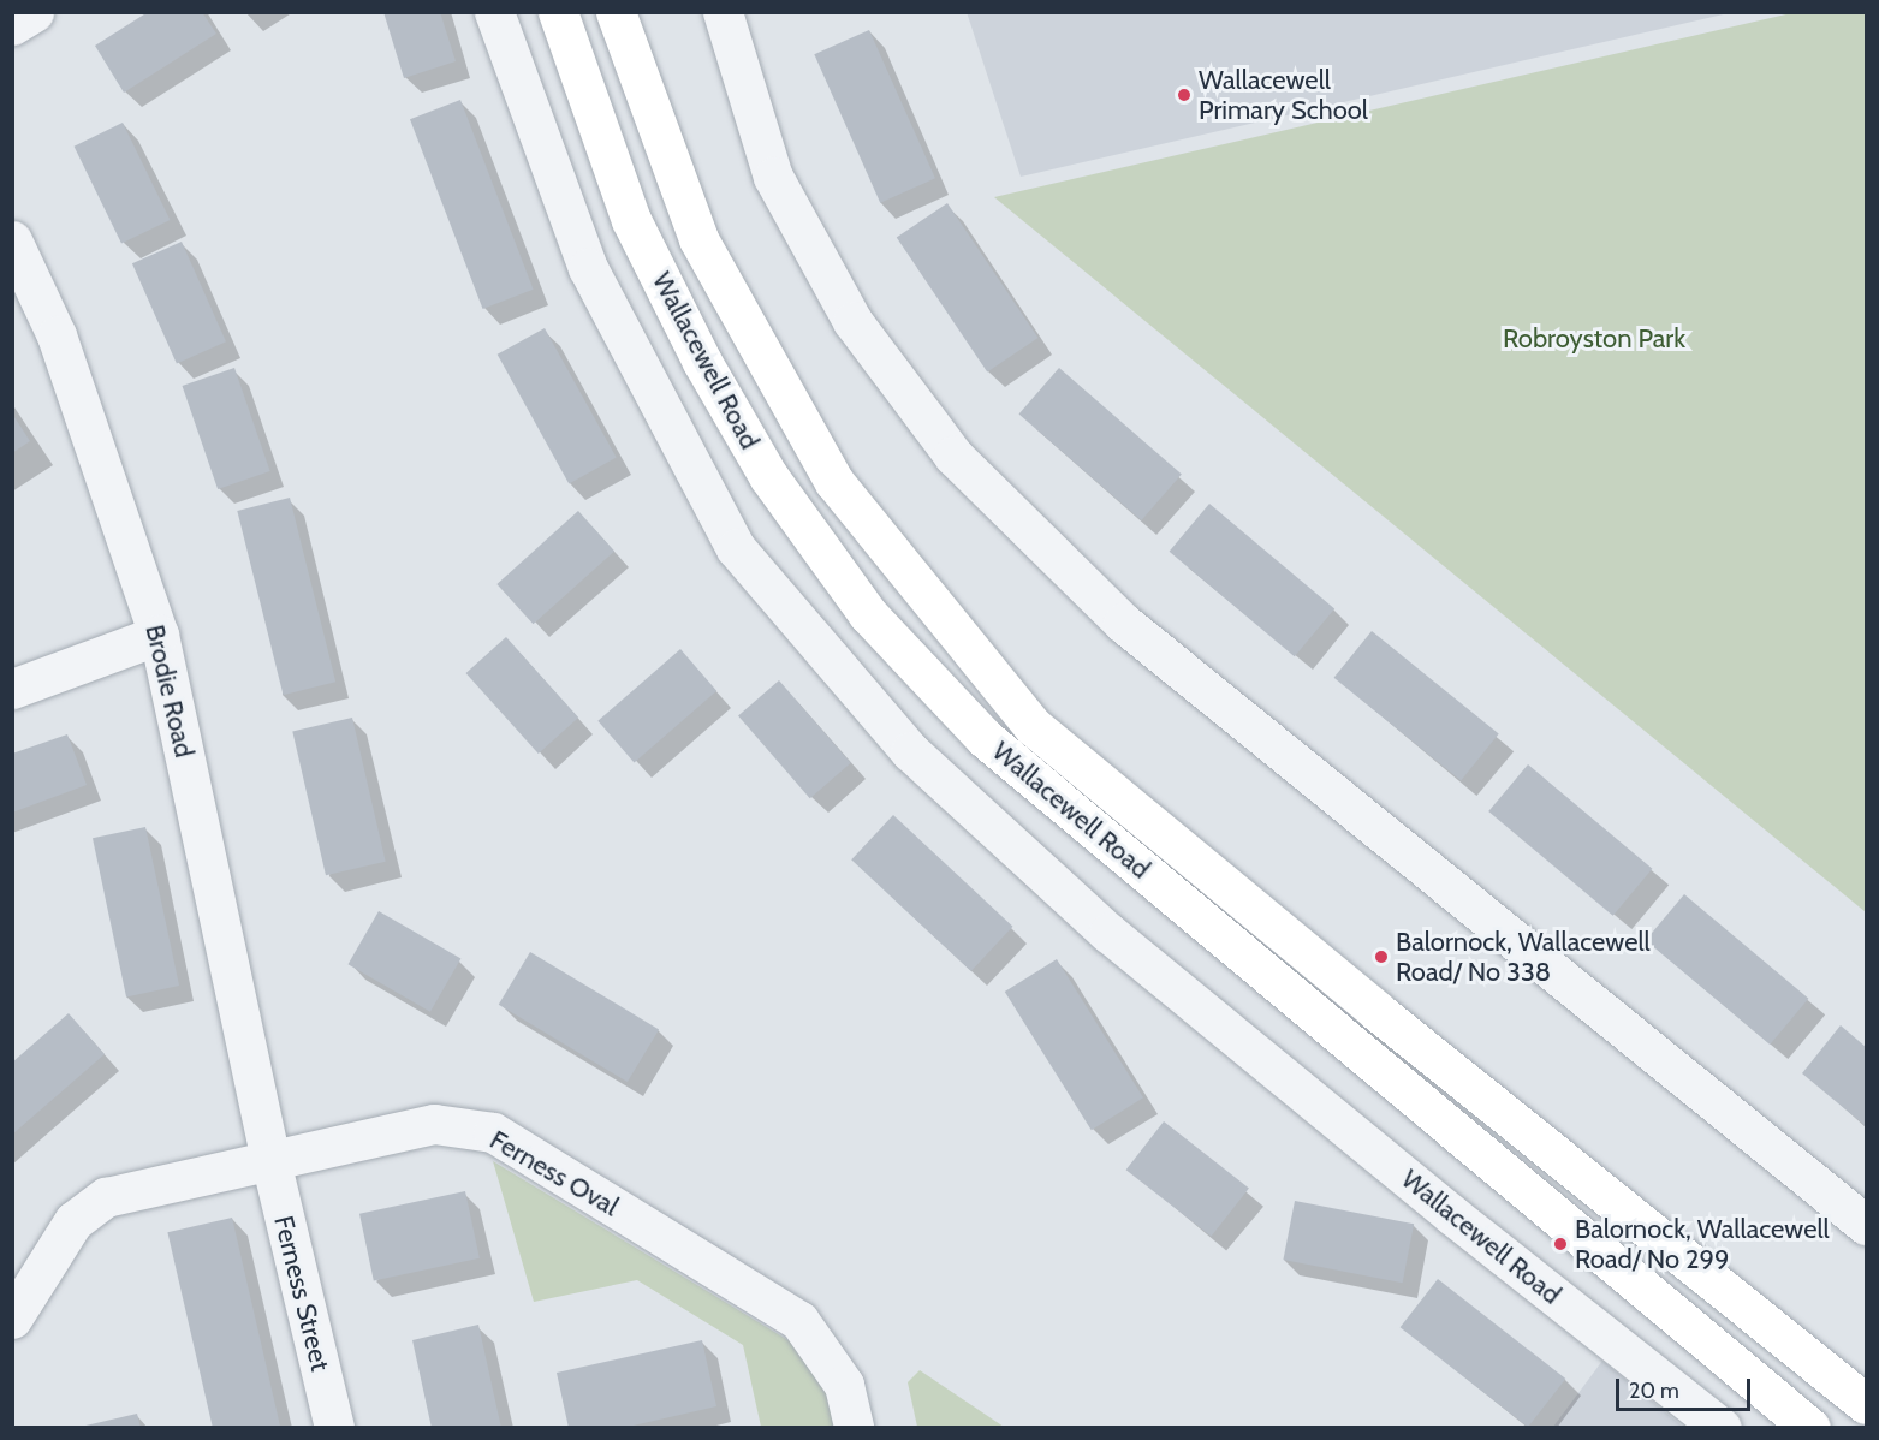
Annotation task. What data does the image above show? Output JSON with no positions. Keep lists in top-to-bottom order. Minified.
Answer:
{"streets":{"street":["Wallacewell Road","Brodie Road","Ferness Oval","Ferness Street"]},"crossings":[["Brodie Road","Ferness Oval"],["Brodie Road","Ferness Street"],["Ferness Oval","Ferness Street"]],"parks":["Robroyston Park"],"places":["Wallacewell Primary School","Balornock, Wallacewell Road/ No 338","Balornock, Wallacewell Road/ No 299"],"scale_bar":"20 m"}
